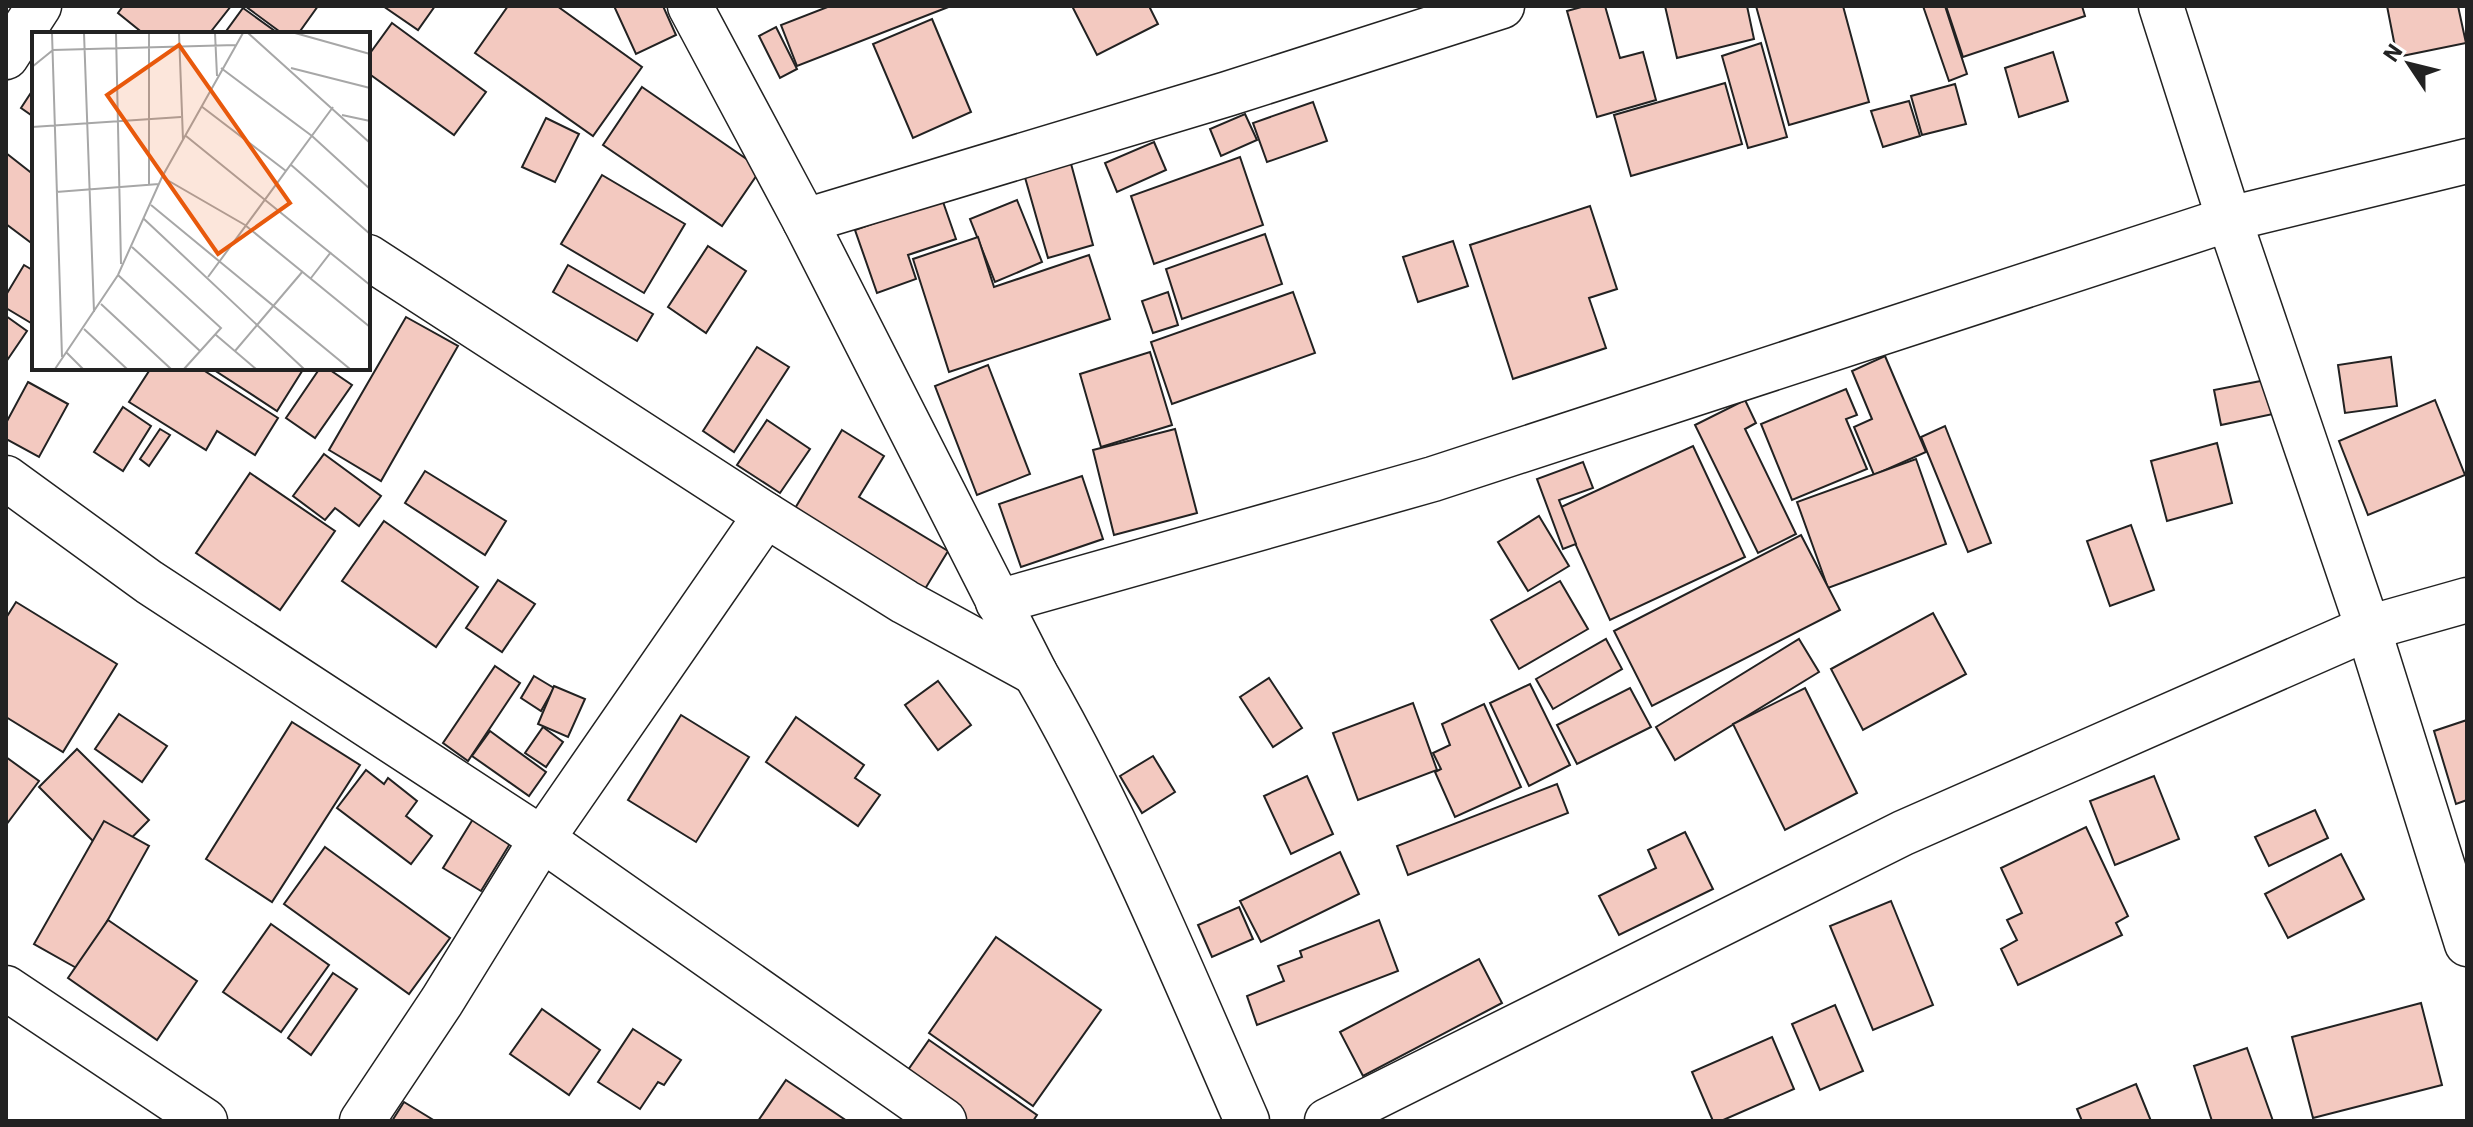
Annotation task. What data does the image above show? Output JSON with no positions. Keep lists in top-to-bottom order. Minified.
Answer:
{"north":"top left"}
